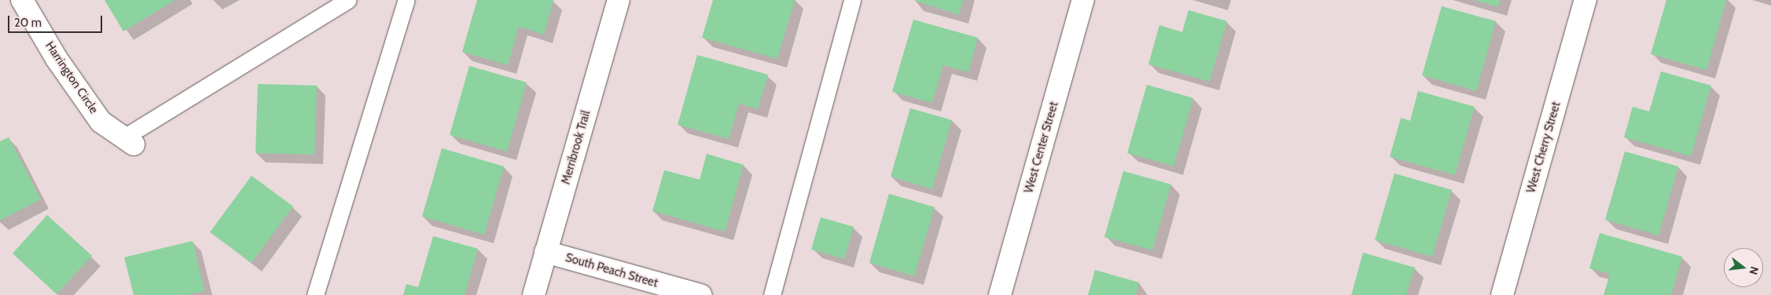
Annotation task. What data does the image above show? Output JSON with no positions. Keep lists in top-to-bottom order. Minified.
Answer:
{"streets":{"street":["Harrington Circle","Merribrook Trail","West Center Street","West Cherry Street","South Peach Street"]},"crossings":[["Merribrook Trail","South Peach Street"]],"scale_bar":"20 m","north":"right"}
